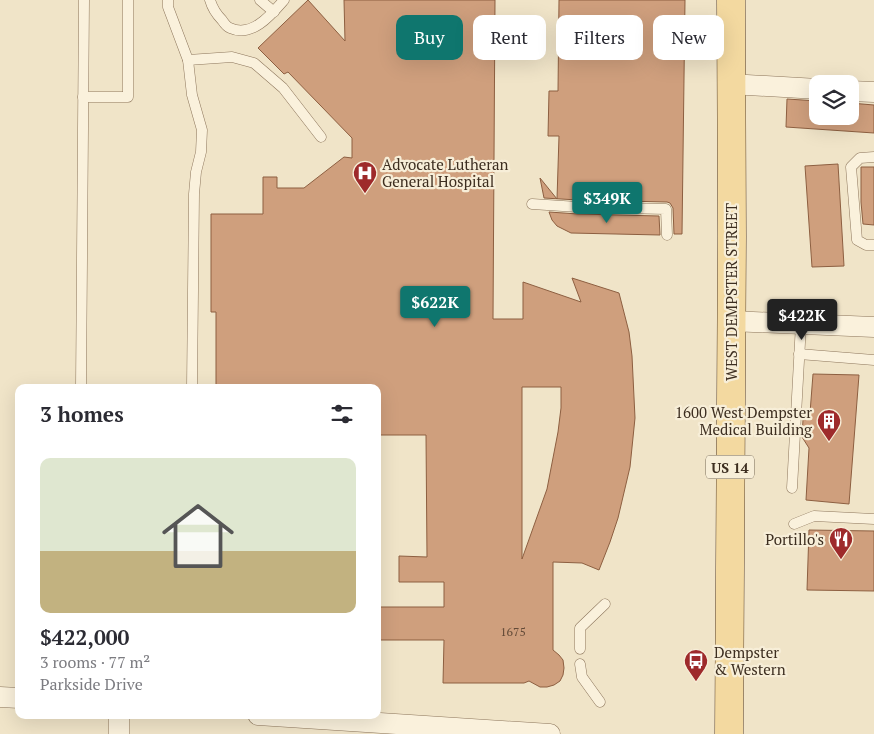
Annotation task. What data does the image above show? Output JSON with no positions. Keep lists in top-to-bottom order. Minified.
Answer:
{"streets":{"main road":["WEST DEMPSTER STREET","US 14"]},"places":{"hospital":["Advocate Lutheran General Hospital"],"building":["1600 West Dempster Medical Building"],"restaurant":["Portillo's"],"bus stop":["Dempster & Western"]},"house_numbers":["1675"],"page":{"chip":["Buy","Rent","Filters","New"],"price":["$349K","$622K","$422K"],"heading":"3 homes","list":[{"name":"$422,000","note":"3 rooms · 77 m² · Parkside Drive"}]}}
